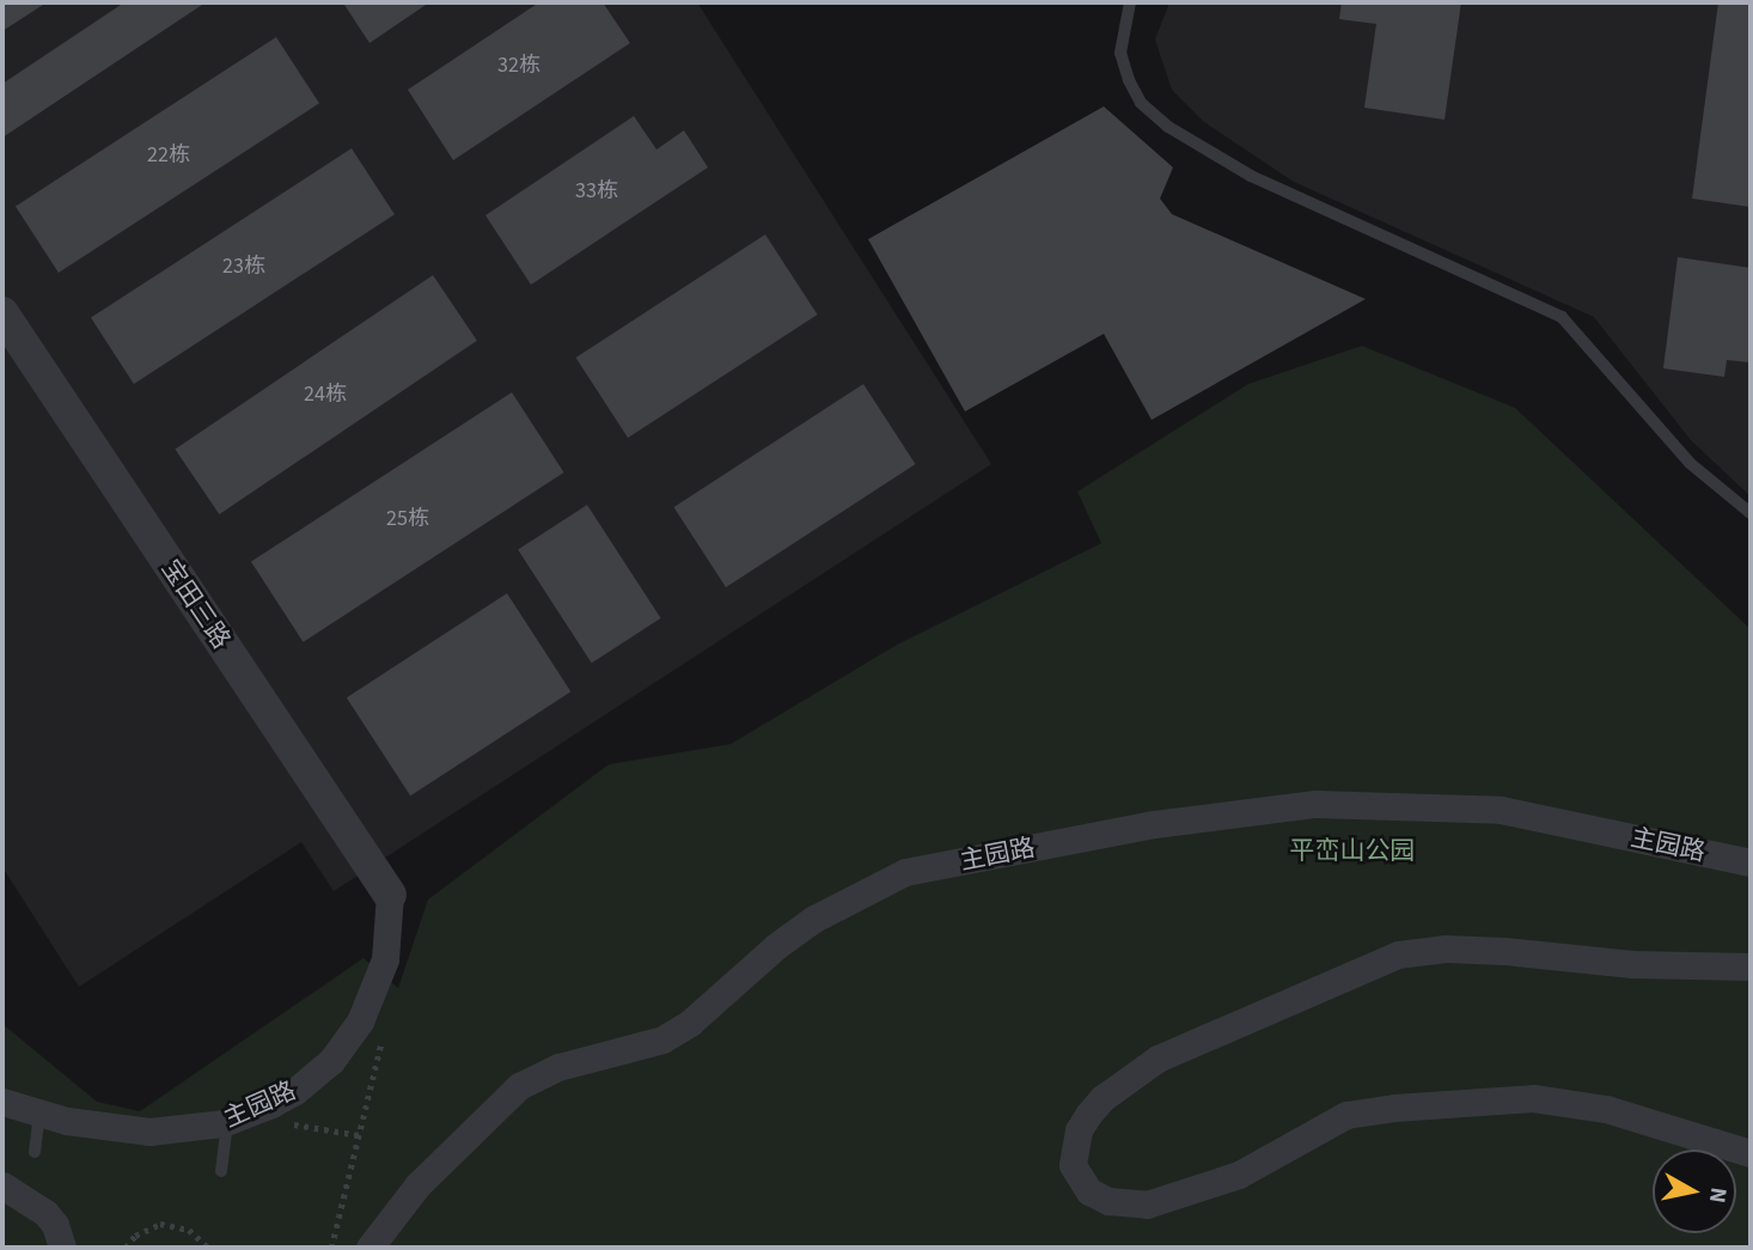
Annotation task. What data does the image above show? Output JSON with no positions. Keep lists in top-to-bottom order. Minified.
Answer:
{"streets":{"street":["宝田三路","主园路"]},"crossings":[["宝田三路","主园路"]],"parks":["平峦山公园"],"house_numbers":["32栋","22栋","33栋","23栋","24栋","25栋"],"north":"right"}
